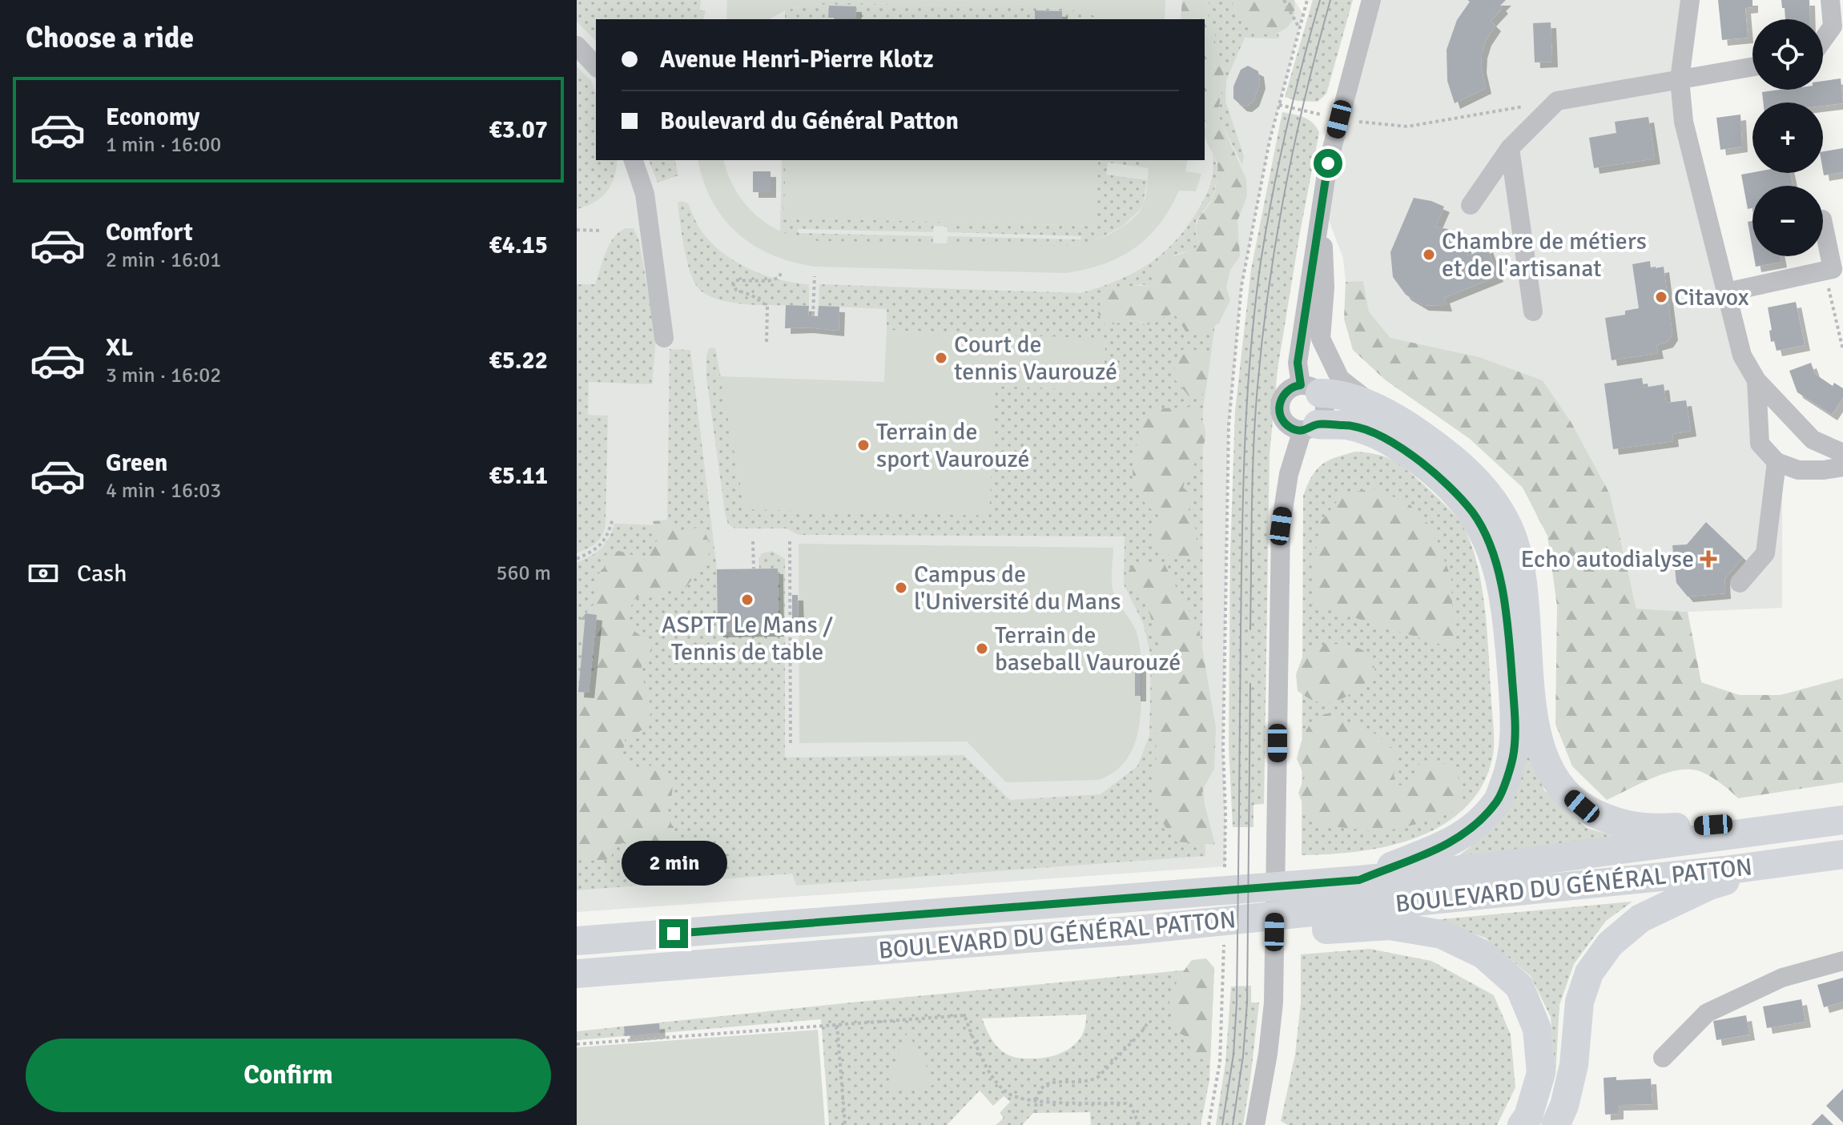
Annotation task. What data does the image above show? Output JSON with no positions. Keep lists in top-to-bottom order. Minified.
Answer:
{"streets":{"highway":["BOULEVARD DU GÉNÉRAL PATTON"]},"places":{"other":["Chambre de métiers et de l'artisanat","Citavox","Court de tennis Vaurouzé","Terrain de sport Vaurouzé","Campus de l'Université du Mans","ASPTT Le Mans / Tennis de table","Terrain de baseball Vaurouzé"],"health":["Echo autodialyse"]},"page":{"heading":"Choose a ride","map_buttons":["+","−"],"banner":["Avenue Henri-Pierre Klotz","Boulevard du Général Patton"],"list":[{"name":"Economy","note":"1 min · 16:00","value":"€3.07"},{"name":"Comfort","note":"2 min · 16:01","value":"€4.15"},{"name":"XL","note":"3 min · 16:02","value":"€5.22"},{"name":"Green","note":"4 min · 16:03","value":"€5.11"}],"pay":["Cash","560 m"],"bubble":"2 min","buttons":"Confirm"}}
